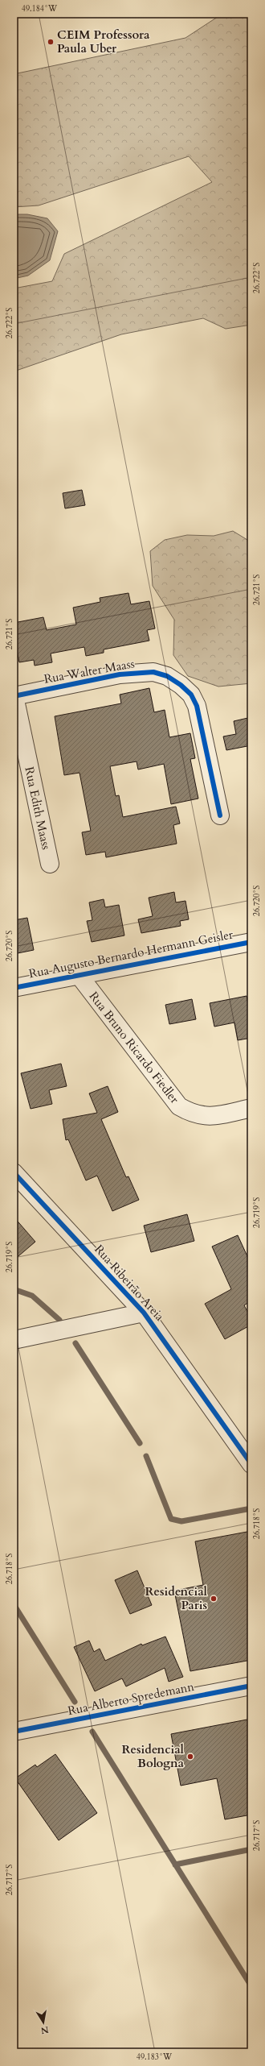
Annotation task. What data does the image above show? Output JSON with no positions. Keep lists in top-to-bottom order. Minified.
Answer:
{"streets":{"street":["Rua Walter Maass","Rua Edith Maass","Rua Augusto Bernardo Hermann Geisler","Rua Bruno Ricardo Fiedler","Rua Ribeirão Areia","Rua Alberto Spredemann"]},"crossings":[["Rua Walter Maass","Rua Edith Maass"],["Rua Augusto Bernardo Hermann Geisler","Rua Bruno Ricardo Fiedler"]],"places":["CEIM Professora Paula Uber","Residencial Paris","Residencial Bologna"],"north":"bottom","coordinates":["49.184°W","26.722°S","26.721°S","26.720°S","26.719°S","26.718°S","26.717°S","49.183°W"]}
